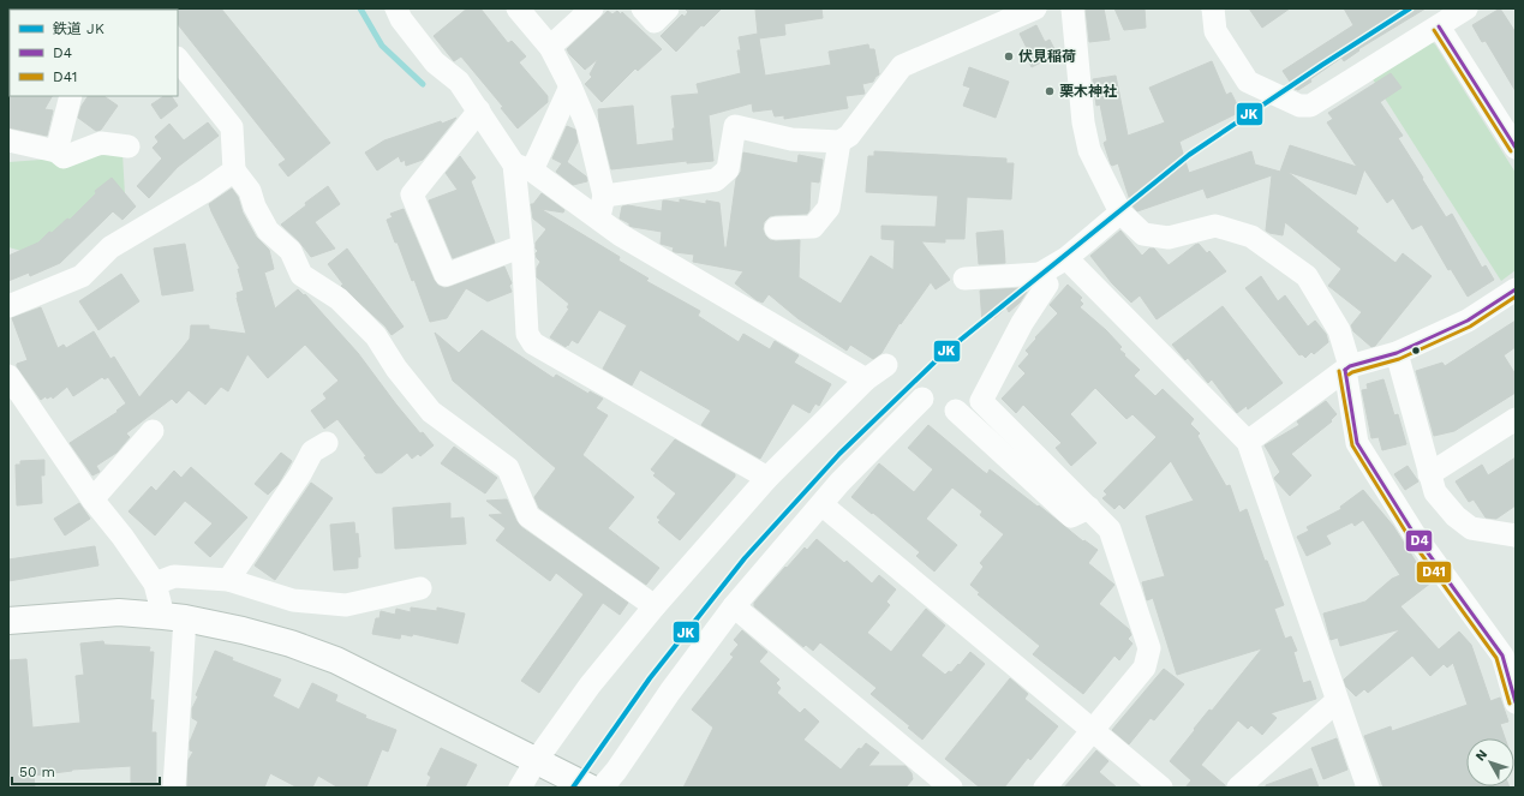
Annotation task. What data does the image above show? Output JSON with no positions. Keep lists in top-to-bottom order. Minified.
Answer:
{"places":["伏見稲荷","栗木神社"],"lines":["rail line JK","transit line D4","transit line D41"],"legend":["鉄道 JK","D4","D41"],"scale_bar":"50 m","north":"top left"}
